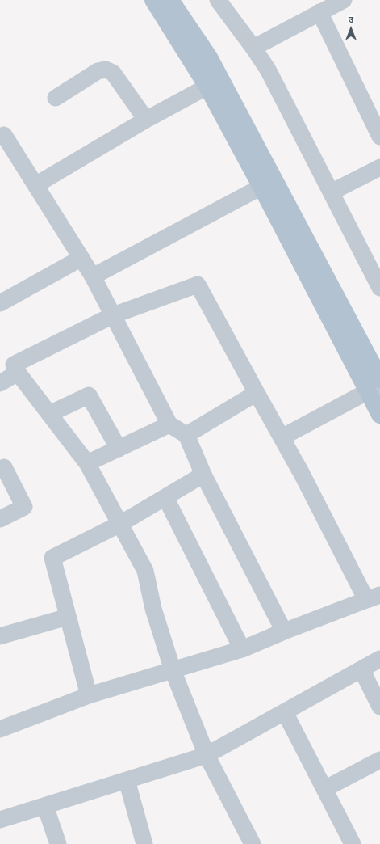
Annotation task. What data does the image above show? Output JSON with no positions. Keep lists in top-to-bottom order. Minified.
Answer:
{"north":"top"}
